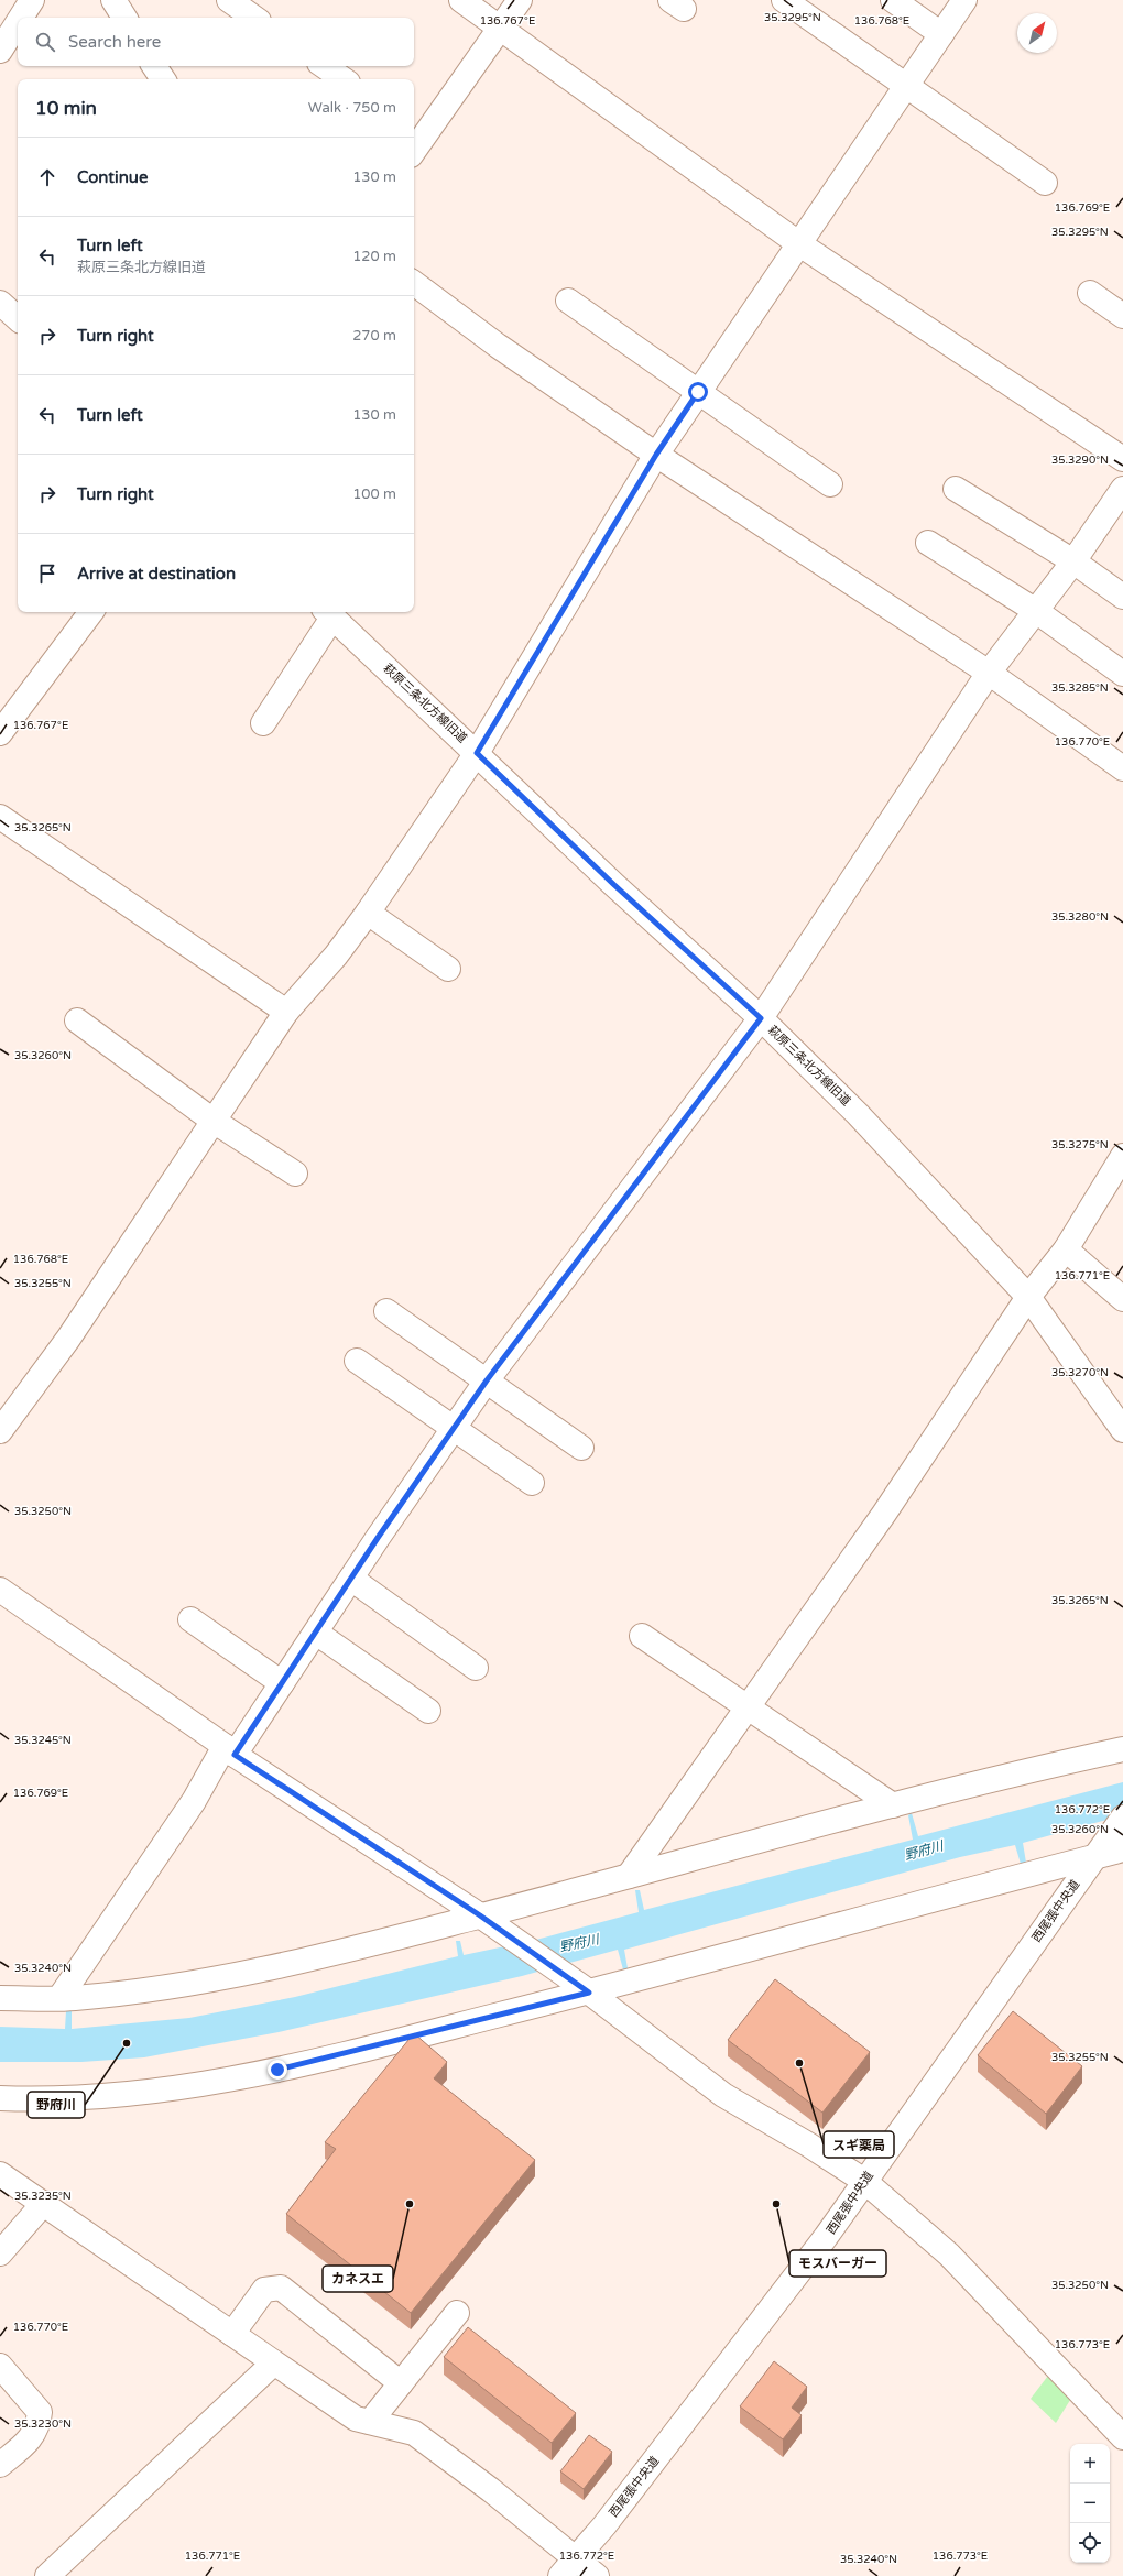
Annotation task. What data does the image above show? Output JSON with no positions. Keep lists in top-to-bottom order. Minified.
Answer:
{"streets":{"street":["萩原三条北方線旧道","西尾張中央道"]},"water":["野府川"],"places":["野府川","スギ薬局","カネスエ","モスバーガー"],"north":"top right","page":{"search":"Search here","heading":["10 min","Walk · 750 m"],"list":[["Continue","130 m"],["Turn left","萩原三条北方線旧道","120 m"],["Turn right","270 m"],["Turn left","130 m"],["Turn right","100 m"],"Arrive at destination"],"map_buttons":["+","−"]},"coordinates":["35.3295°N","136.767°E","136.768°E","136.769°E","35.3290°N","35.3285°N","136.770°E","35.3265°N","35.3280°N","35.3260°N","35.3275°N","136.771°E","35.3255°N","35.3270°N","35.3250°N","35.3245°N","136.772°E","35.3240°N","35.3235°N","136.773°E","35.3230°N"]}
